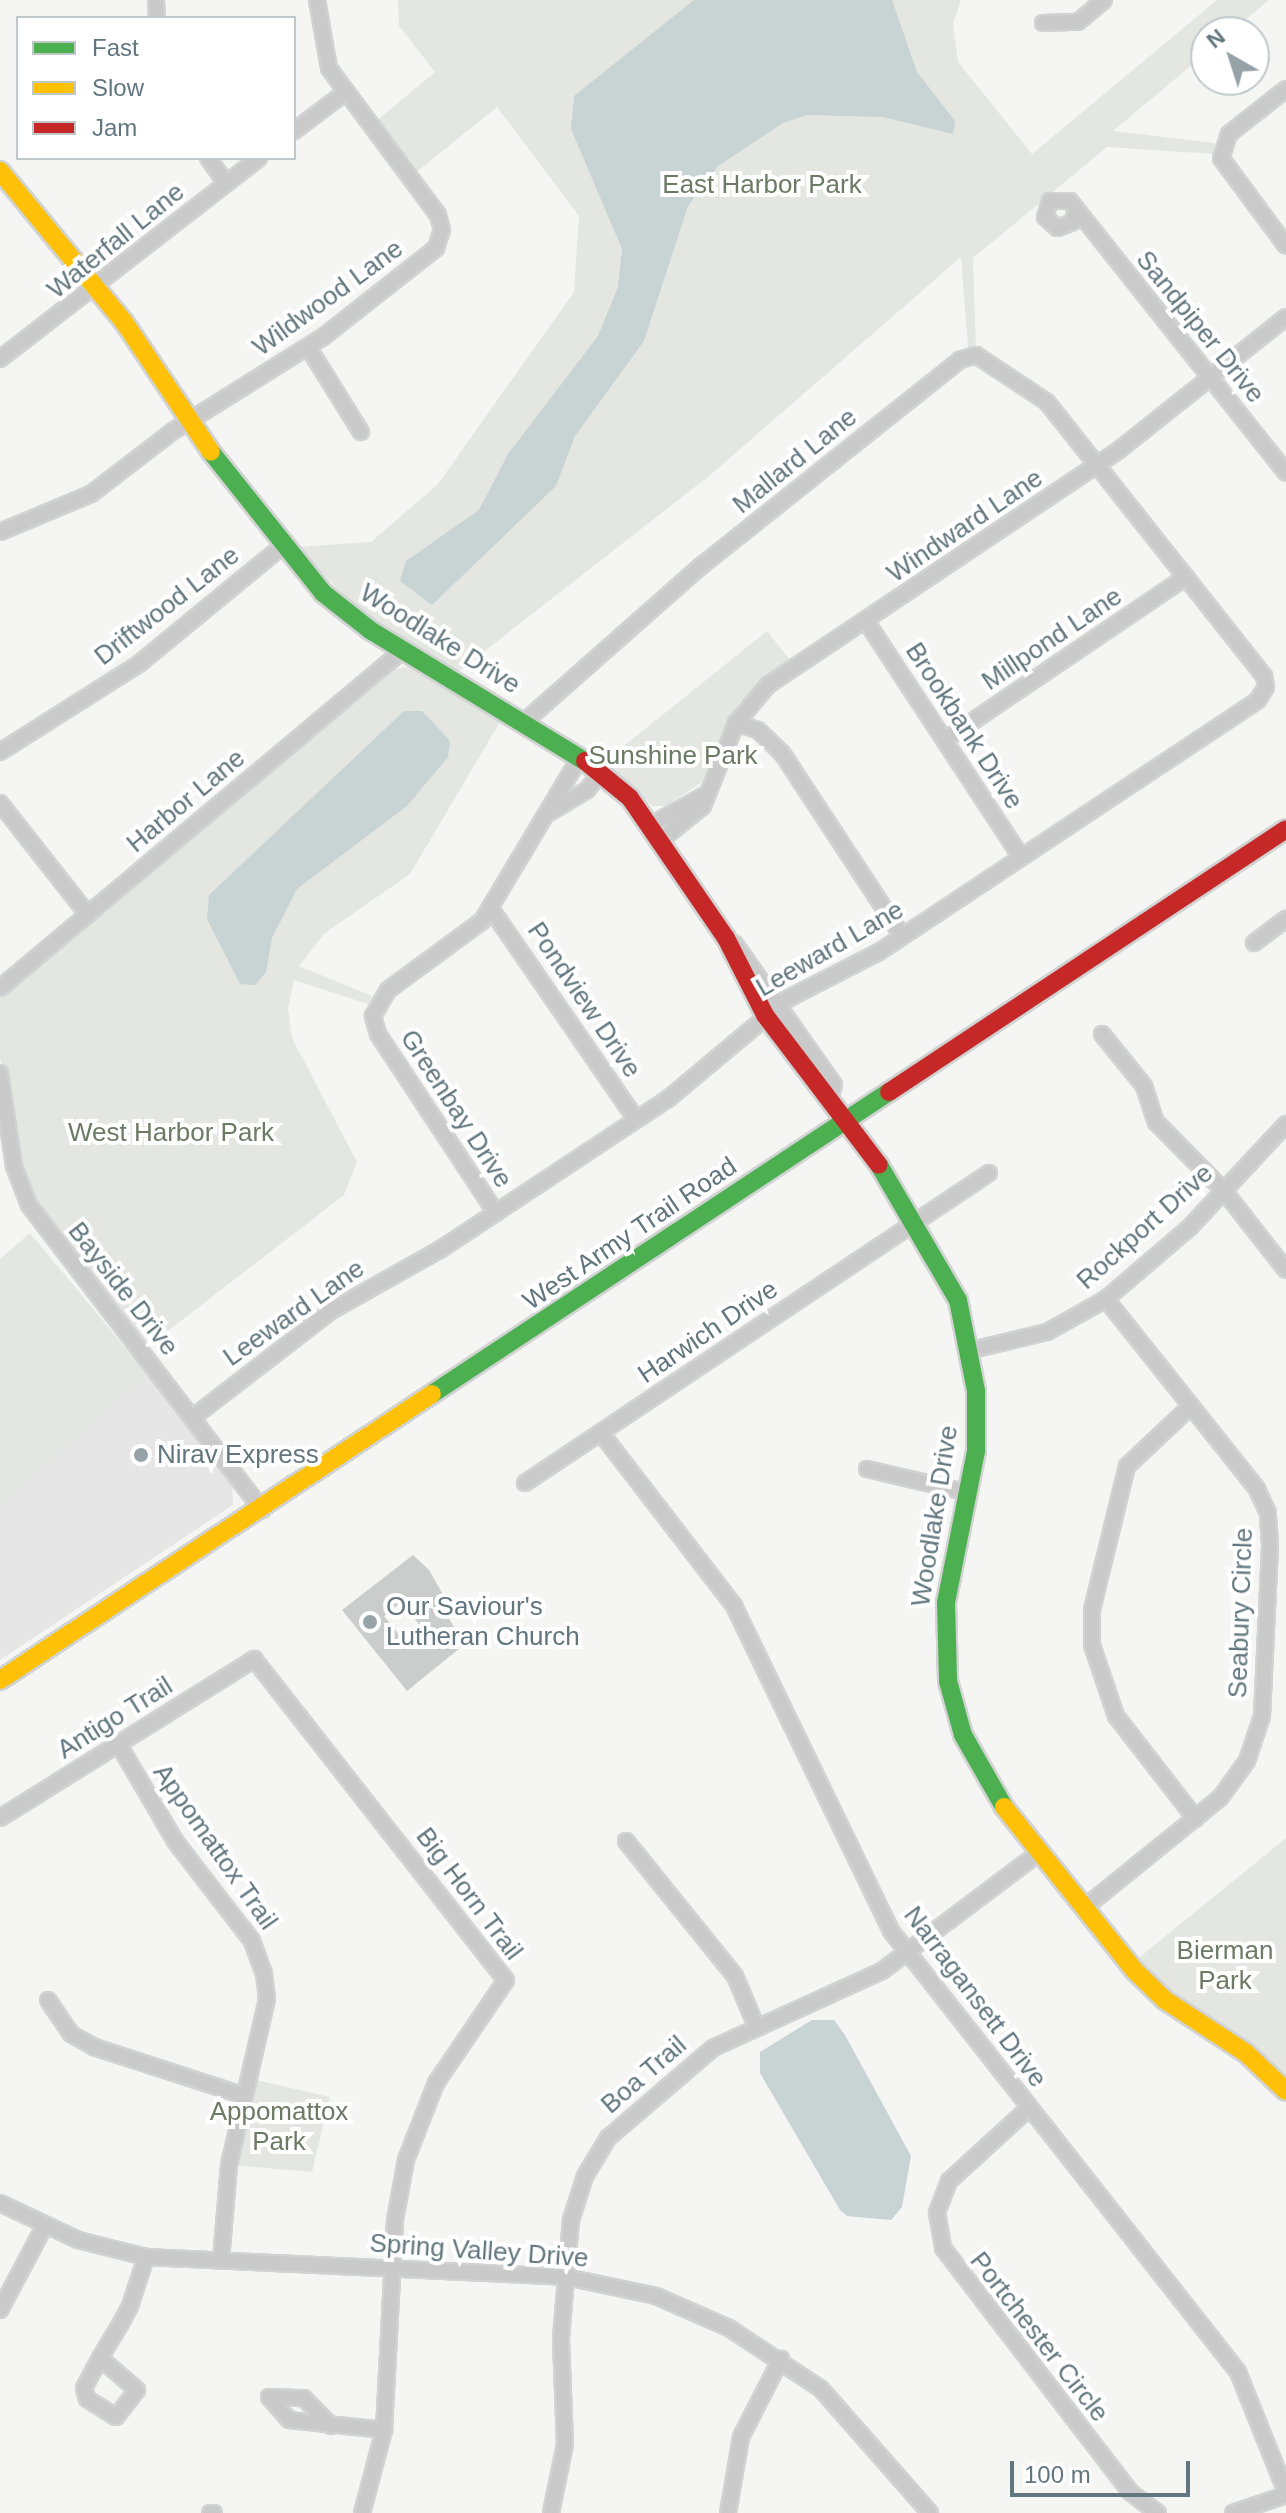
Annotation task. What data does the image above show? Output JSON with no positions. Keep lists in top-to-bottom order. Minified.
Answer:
{"streets":{"street":["Waterfall Lane","Wildwood Lane","Sandpiper Drive","Mallard Lane","Windward Lane","Driftwood Lane","Woodlake Drive","Millpond Lane","Brookbank Drive","Harbor Lane","Leeward Lane","Pondview Drive","Greenbay Drive","Rockport Drive","West Army Trail Road","Bayside Drive","Harwich Drive","Seabury Circle","Antigo Trail","Appomattox Trail","Big Horn Trail","Narragansett Drive","Boa Trail","Spring Valley Drive","Portchester Circle"]},"crossings":[["Waterfall Lane","Woodlake Drive"],["Wildwood Lane","Woodlake Drive"],["Sandpiper Drive","Windward Lane"],["Mallard Lane","Windward Lane"],["Mallard Lane","Woodlake Drive"],["Mallard Lane","Leeward Lane"],["Windward Lane","Woodlake Drive"],["Windward Lane","Brookbank Drive"],["Windward Lane","Leeward Lane"],["Driftwood Lane","Woodlake Drive"],["Woodlake Drive","Harbor Lane"],["Woodlake Drive","Leeward Lane"],["Woodlake Drive","Greenbay Drive"],["Woodlake Drive","Rockport Drive"],["Woodlake Drive","West Army Trail Road"],["Woodlake Drive","Harwich Drive"],["Woodlake Drive","Seabury Circle"],["Woodlake Drive","Boa Trail"],["Millpond Lane","Brookbank Drive"],["Millpond Lane","Leeward Lane"],["Brookbank Drive","Leeward Lane"],["Leeward Lane","Pondview Drive"],["Leeward Lane","Greenbay Drive"],["Leeward Lane","Bayside Drive"],["Pondview Drive","Greenbay Drive"],["Rockport Drive","Seabury Circle"],["West Army Trail Road","Bayside Drive"],["Harwich Drive","Narragansett Drive"],["Antigo Trail","Appomattox Trail"],["Antigo Trail","Big Horn Trail"],["Appomattox Trail","Spring Valley Drive"],["Big Horn Trail","Spring Valley Drive"],["Narragansett Drive","Boa Trail"],["Narragansett Drive","Portchester Circle"],["Boa Trail","Spring Valley Drive"]],"parks":["East Harbor Park","Sunshine Park","West Harbor Park","Bierman Park","Appomattox Park"],"places":["Nirav Express","Our Saviour's Lutheran Church"],"legend":["Fast","Slow","Jam"],"scale_bar":"100 m","north":"top left"}
